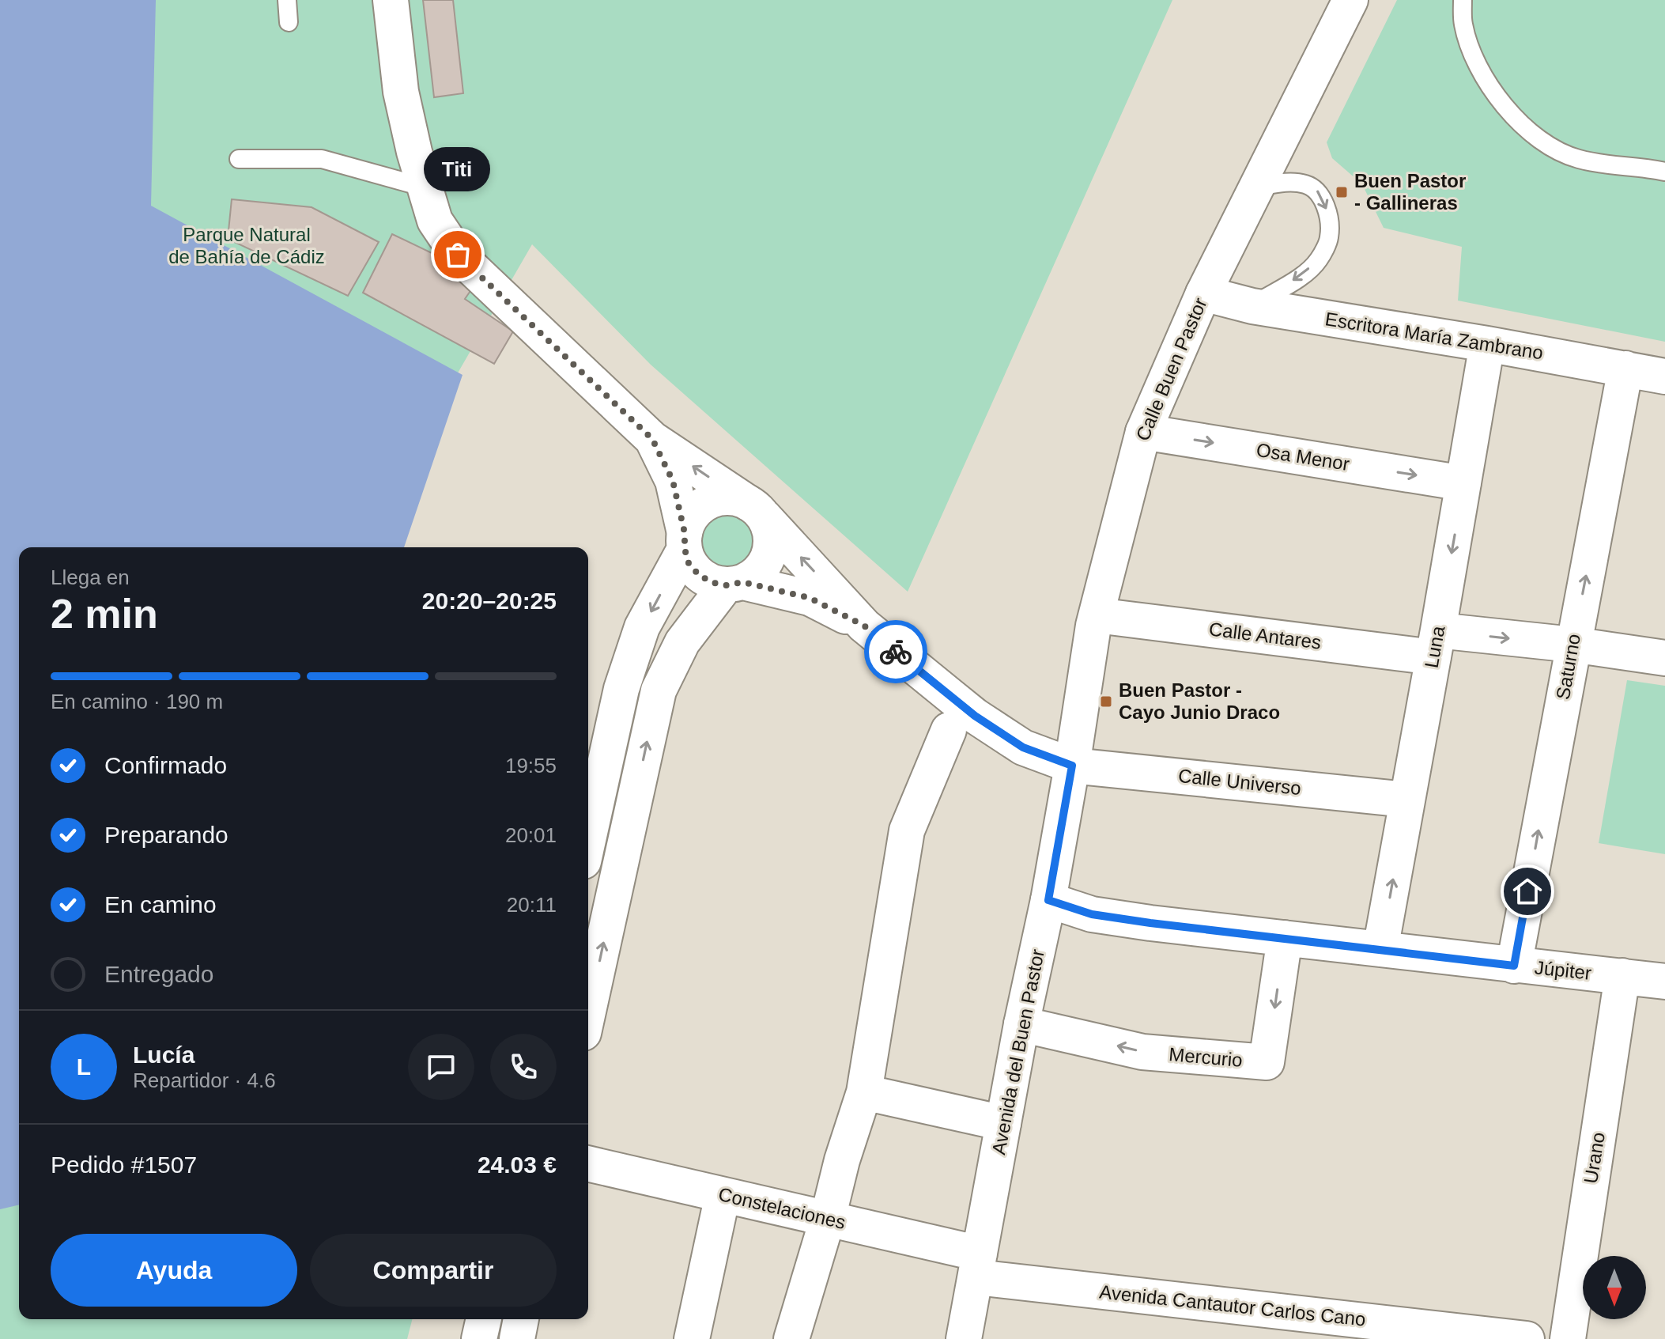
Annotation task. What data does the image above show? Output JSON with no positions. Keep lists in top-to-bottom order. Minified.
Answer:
{"streets":{"street":["Escritora María Zambrano","Calle Buen Pastor","Osa Menor","Calle Antares","Luna","Saturno","Calle Universo","Júpiter","Avenida del Buen Pastor","Mercurio","Urano","Constelaciones","Avenida Cantautor Carlos Cano"]},"crossings":[["Escritora María Zambrano","Calle Buen Pastor"],["Escritora María Zambrano","Luna"],["Escritora María Zambrano","Saturno"],["Calle Buen Pastor","Osa Menor"],["Calle Buen Pastor","Calle Antares"],["Calle Buen Pastor","Calle Universo"],["Calle Buen Pastor","Avenida del Buen Pastor"],["Osa Menor","Luna"],["Calle Antares","Luna"],["Calle Antares","Saturno"],["Luna","Calle Universo"],["Luna","Júpiter"],["Saturno","Júpiter"],["Calle Universo","Avenida del Buen Pastor"],["Júpiter","Avenida del Buen Pastor"],["Júpiter","Mercurio"],["Júpiter","Urano"],["Avenida del Buen Pastor","Mercurio"],["Avenida del Buen Pastor","Constelaciones"],["Avenida del Buen Pastor","Avenida Cantautor Carlos Cano"],["Constelaciones","Avenida Cantautor Carlos Cano"]],"one_way":["Osa Menor","Saturno"],"parks":["Parque Natural de Bahía de Cádiz"],"places":{"transit":["Buen Pastor - Gallineras","Buen Pastor - Cayo Junio Draco"],"other":["Titi"]},"north":"bottom","page":{"bubble":"Titi","heading":["2 min","Llega en","20:20–20:25"],"panel":["Lucía","Repartidor · 4.6","Pedido #1507","24.03 €"],"bar":"En camino · 190 m","list":[["Confirmado","19:55"],["Preparando","20:01"],["En camino","20:11"],"Entregado"],"round":"L","buttons":["Ayuda","Compartir"]}}
